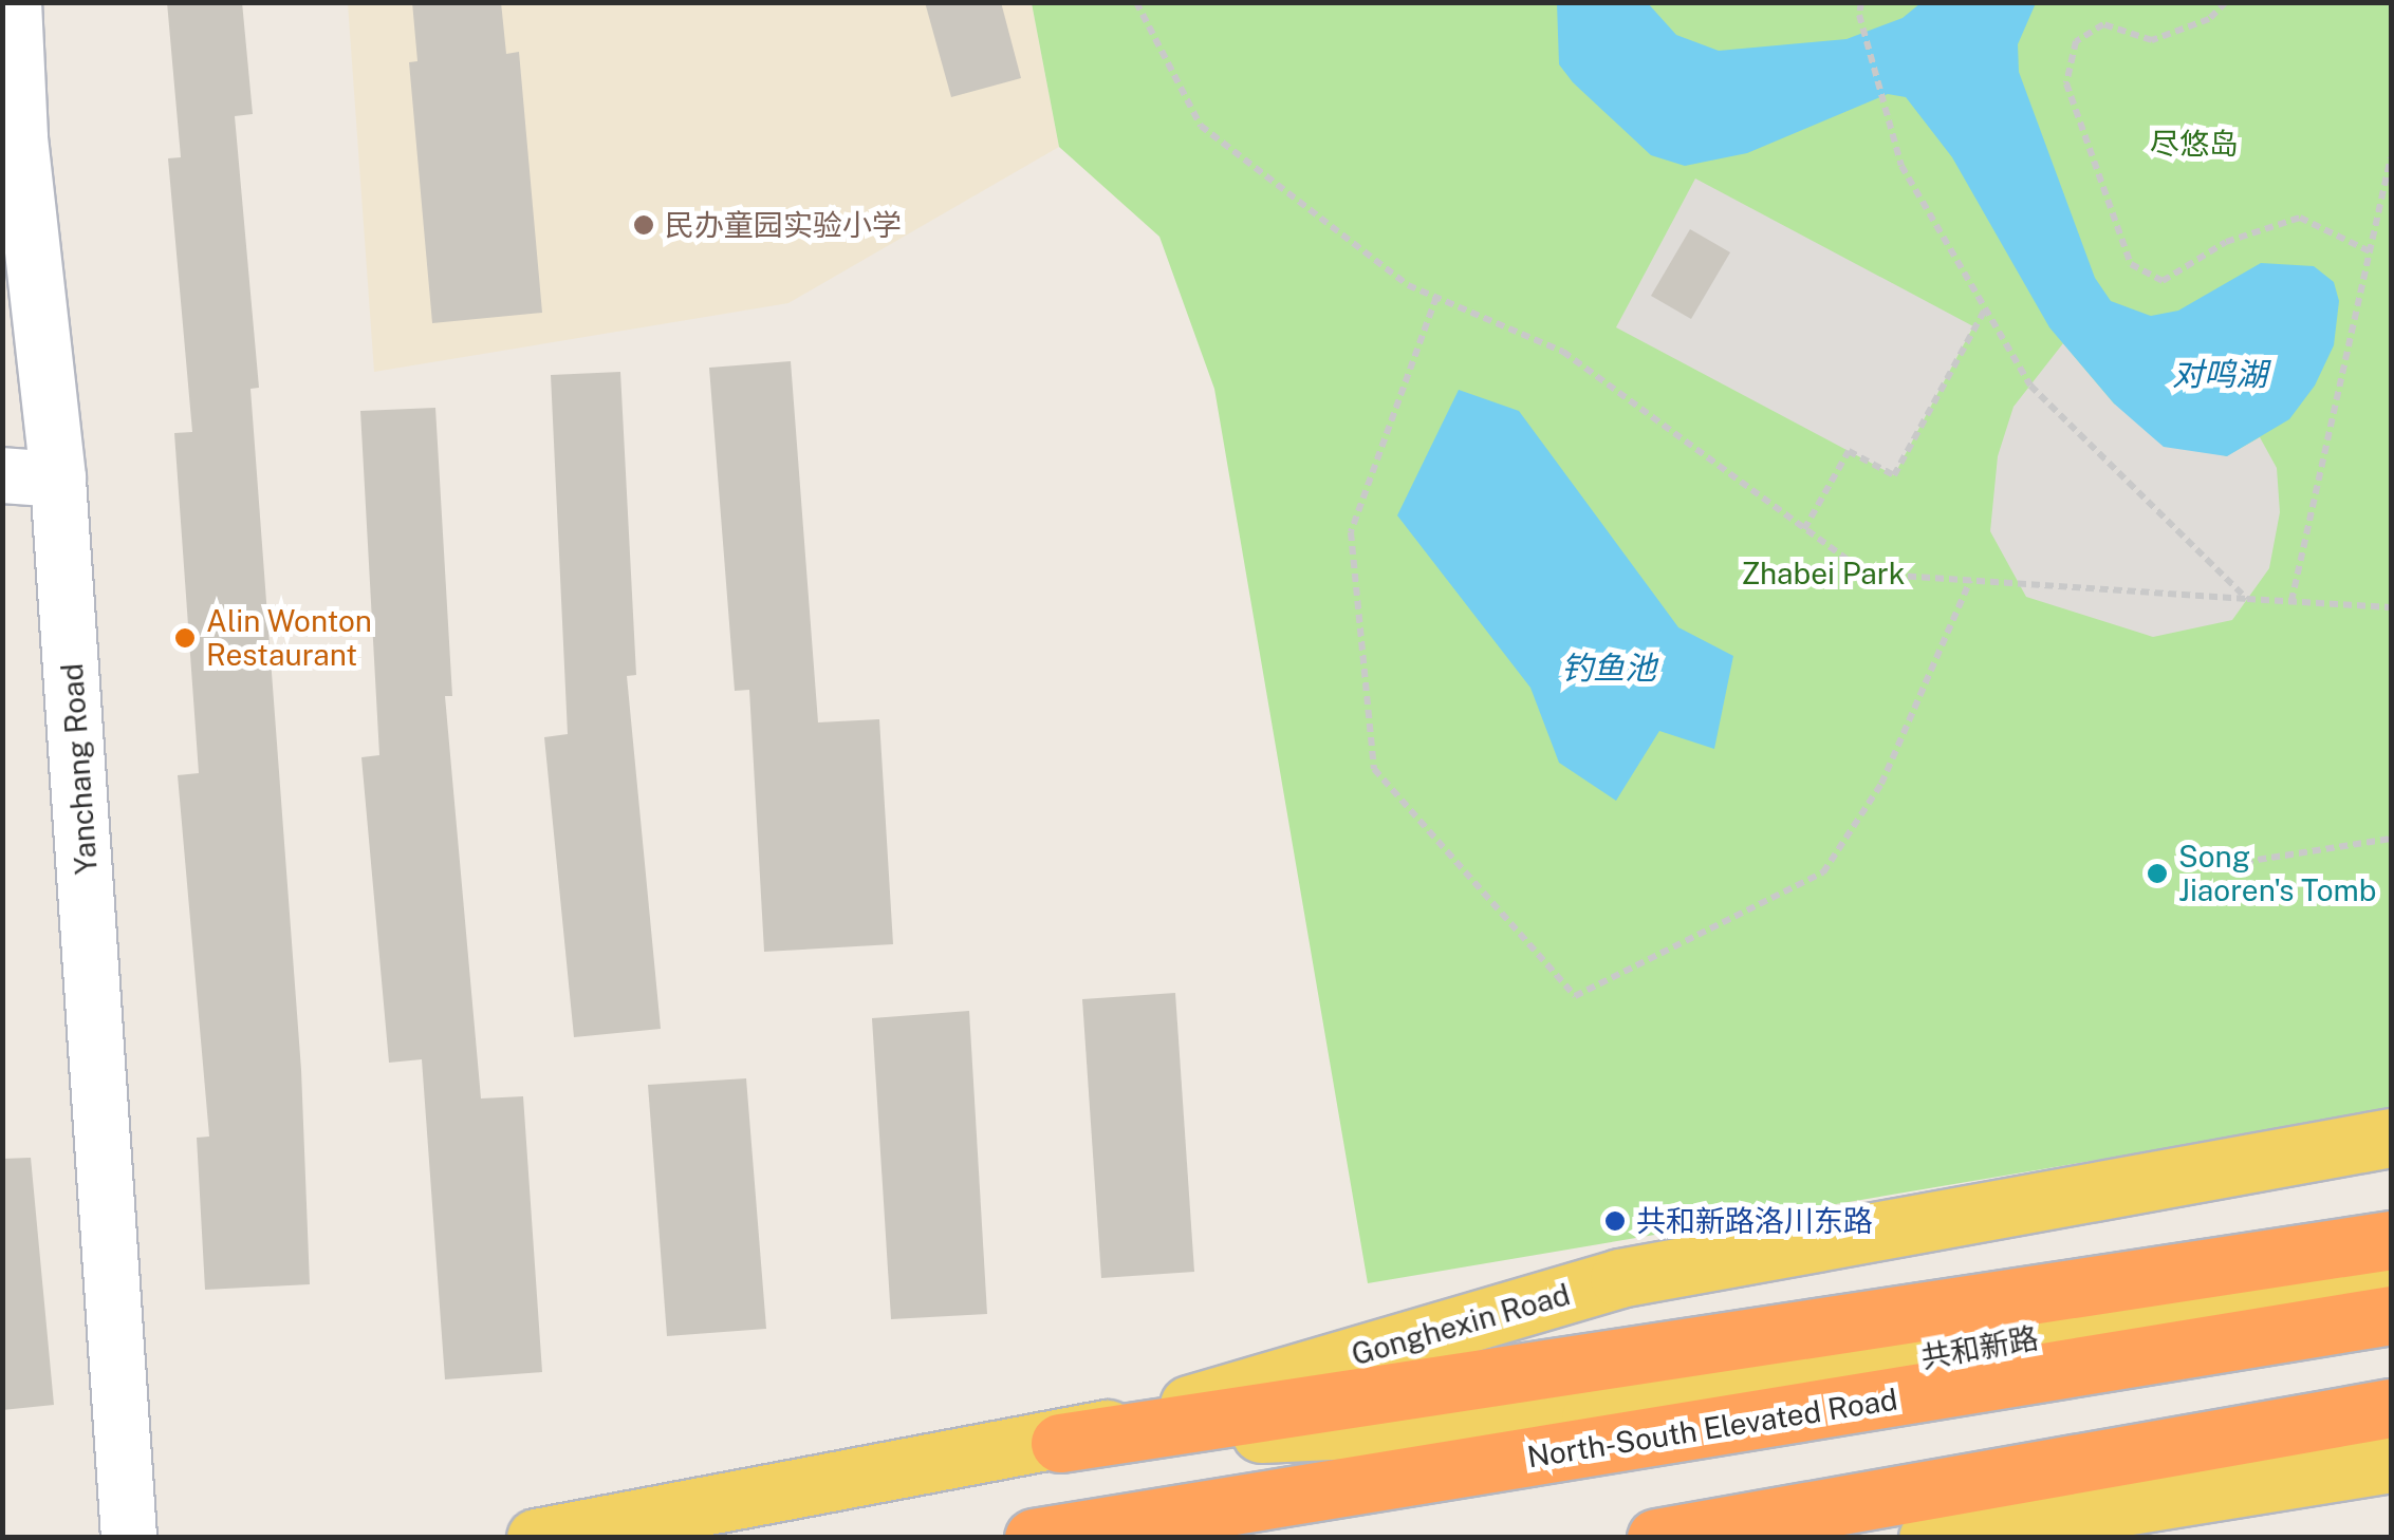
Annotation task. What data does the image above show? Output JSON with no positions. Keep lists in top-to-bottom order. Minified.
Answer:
{"streets":{"highway":["North-South Elevated Road"],"main road":["Gonghexin Road","共和新路"],"street":["Yanchang Road"]},"crossings":[["Gonghexin Road","共和新路"]],"water":["对鸣湖","钓鱼池"],"parks":["尽悠岛","Zhabei Park"],"places":["民办童园实验小学","Alin Wonton Restaurant","Song Jiaoren's Tomb","共和新路洛川东路"]}
